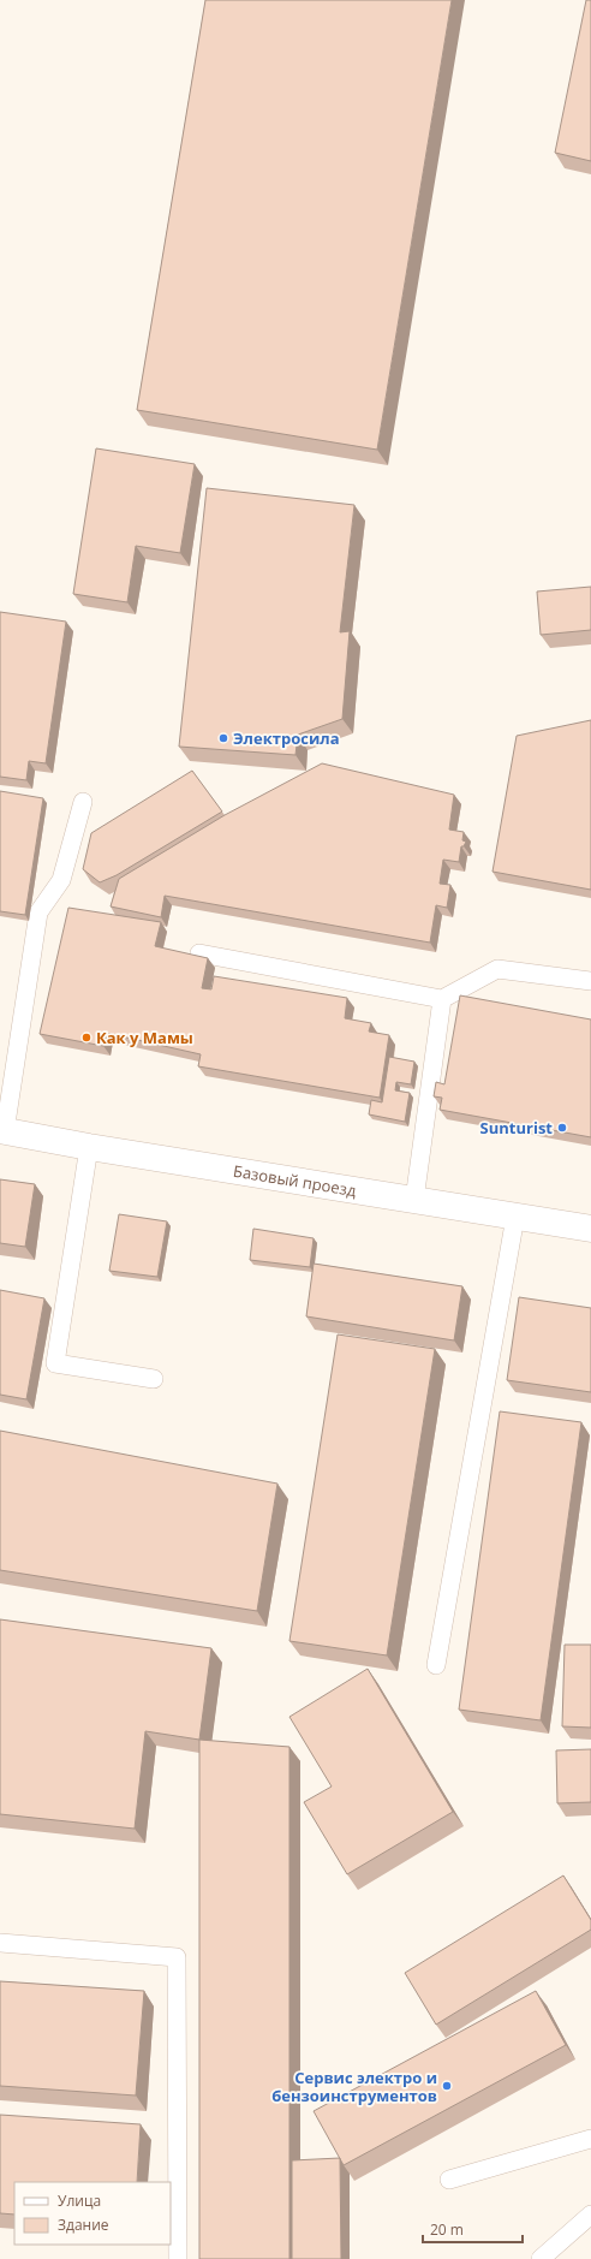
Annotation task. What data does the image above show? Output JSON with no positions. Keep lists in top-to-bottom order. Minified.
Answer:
{"streets":{"street":["Базовый проезд"]},"places":["Электросила","Как у Мамы","Sunturist","Сервис электро и бензоинструментов"],"legend":["Улица","Здание"],"scale_bar":"20 m"}
